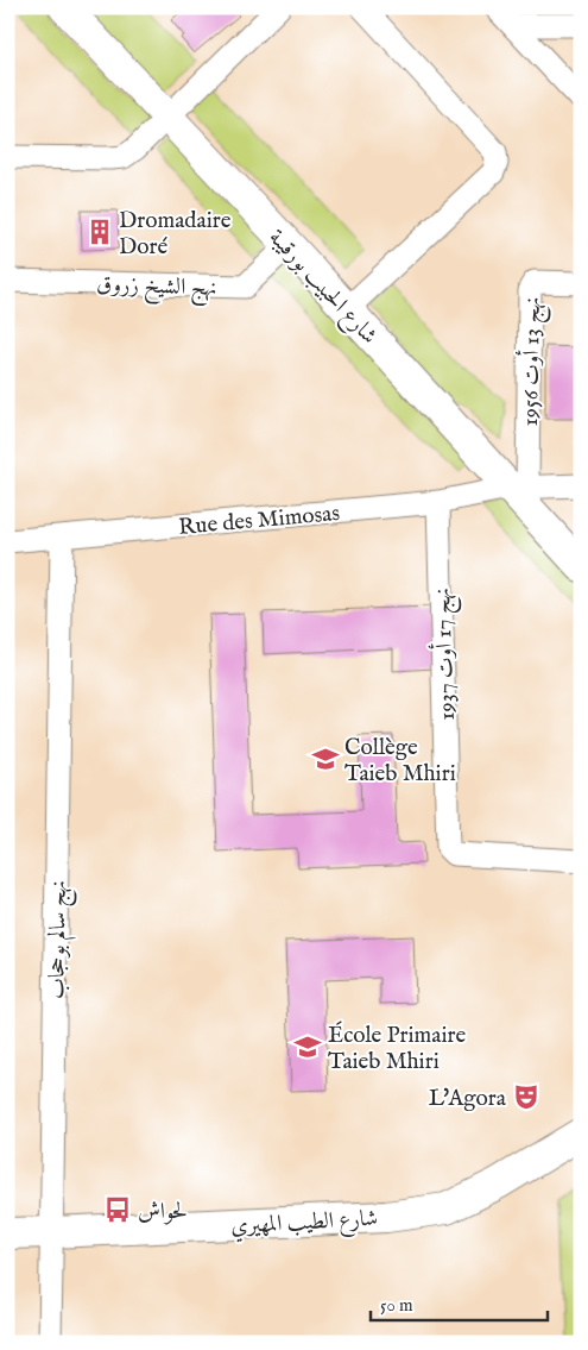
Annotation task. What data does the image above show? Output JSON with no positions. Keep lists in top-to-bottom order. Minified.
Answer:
{"streets":{"main road":["شارع الحبيب بورقيبة","شارع الطيب المهيري"],"street":["نهج الشيخ زروق","نهج 13 أوت 1956","Rue des Mimosas","نهج 17 أوت 1937","نهج سالم بوحجاب"]},"crossings":[["نهج الشيخ زروق","شارع الحبيب بورقيبة"],["شارع الحبيب بورقيبة","نهج 13 أوت 1956"],["شارع الحبيب بورقيبة","Rue des Mimosas"],["نهج 13 أوت 1956","Rue des Mimosas"],["Rue des Mimosas","نهج 17 أوت 1937"],["Rue des Mimosas","نهج سالم بوحجاب"],["نهج سالم بوحجاب","شارع الطيب المهيري"]],"places":{"building":["Dromadaire Doré"],"school or university":["Collège Taieb Mhiri","École Primaire Taieb Mhiri"],"theatre":["L'Agora"],"bus stop":["لحواش"]},"scale_bar":"50 m"}
